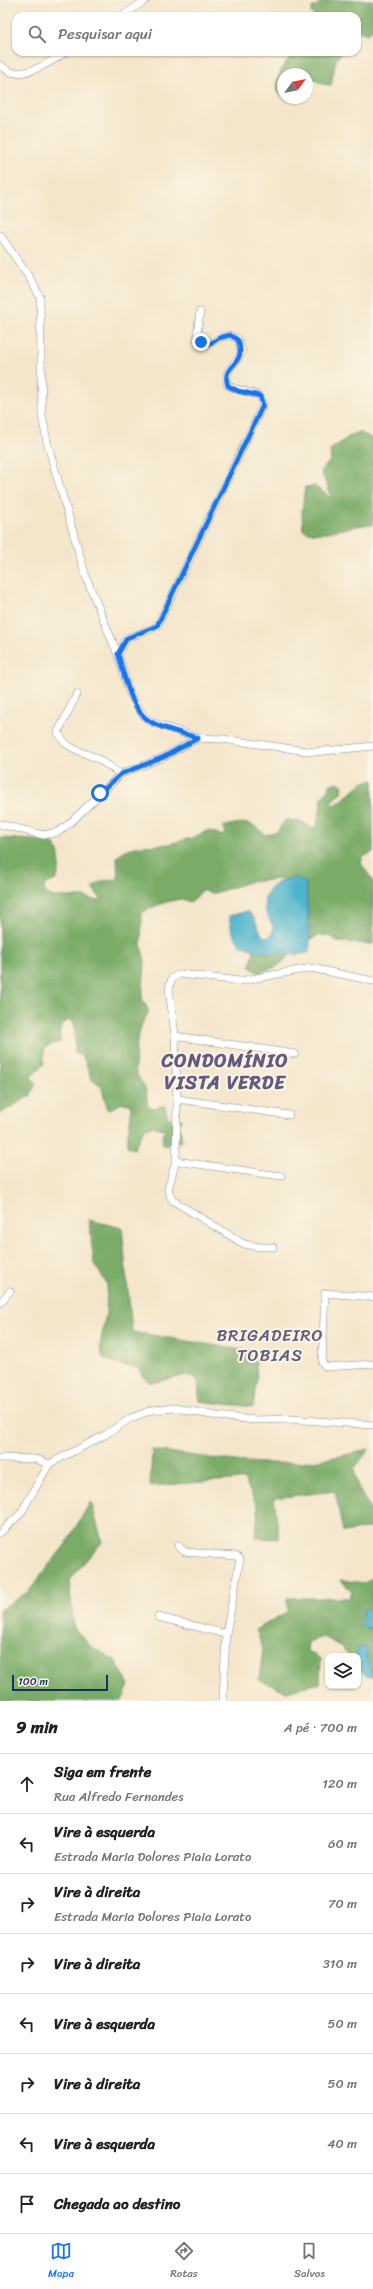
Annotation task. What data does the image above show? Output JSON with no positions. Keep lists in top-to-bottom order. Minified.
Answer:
{"districts":["CONDOMÍNIO VISTA VERDE","BRIGADEIRO TOBIAS"],"scale_bar":"100 m","north":"top right","page":{"search":"Pesquisar aqui","scale":"100 m","heading":["9 min","A pé · 700 m"],"list":[["Siga em frente","Rua Alfredo Fernandes","120 m"],["Vire à esquerda","Estrada Maria Dolores Piaia Lorato","60 m"],["Vire à direita","Estrada Maria Dolores Piaia Lorato","70 m"],["Vire à direita","310 m"],["Vire à esquerda","50 m"],["Vire à direita","50 m"],["Vire à esquerda","40 m"],"Chegada ao destino"],"nav":["Mapa","Rotas","Salvos"]}}
